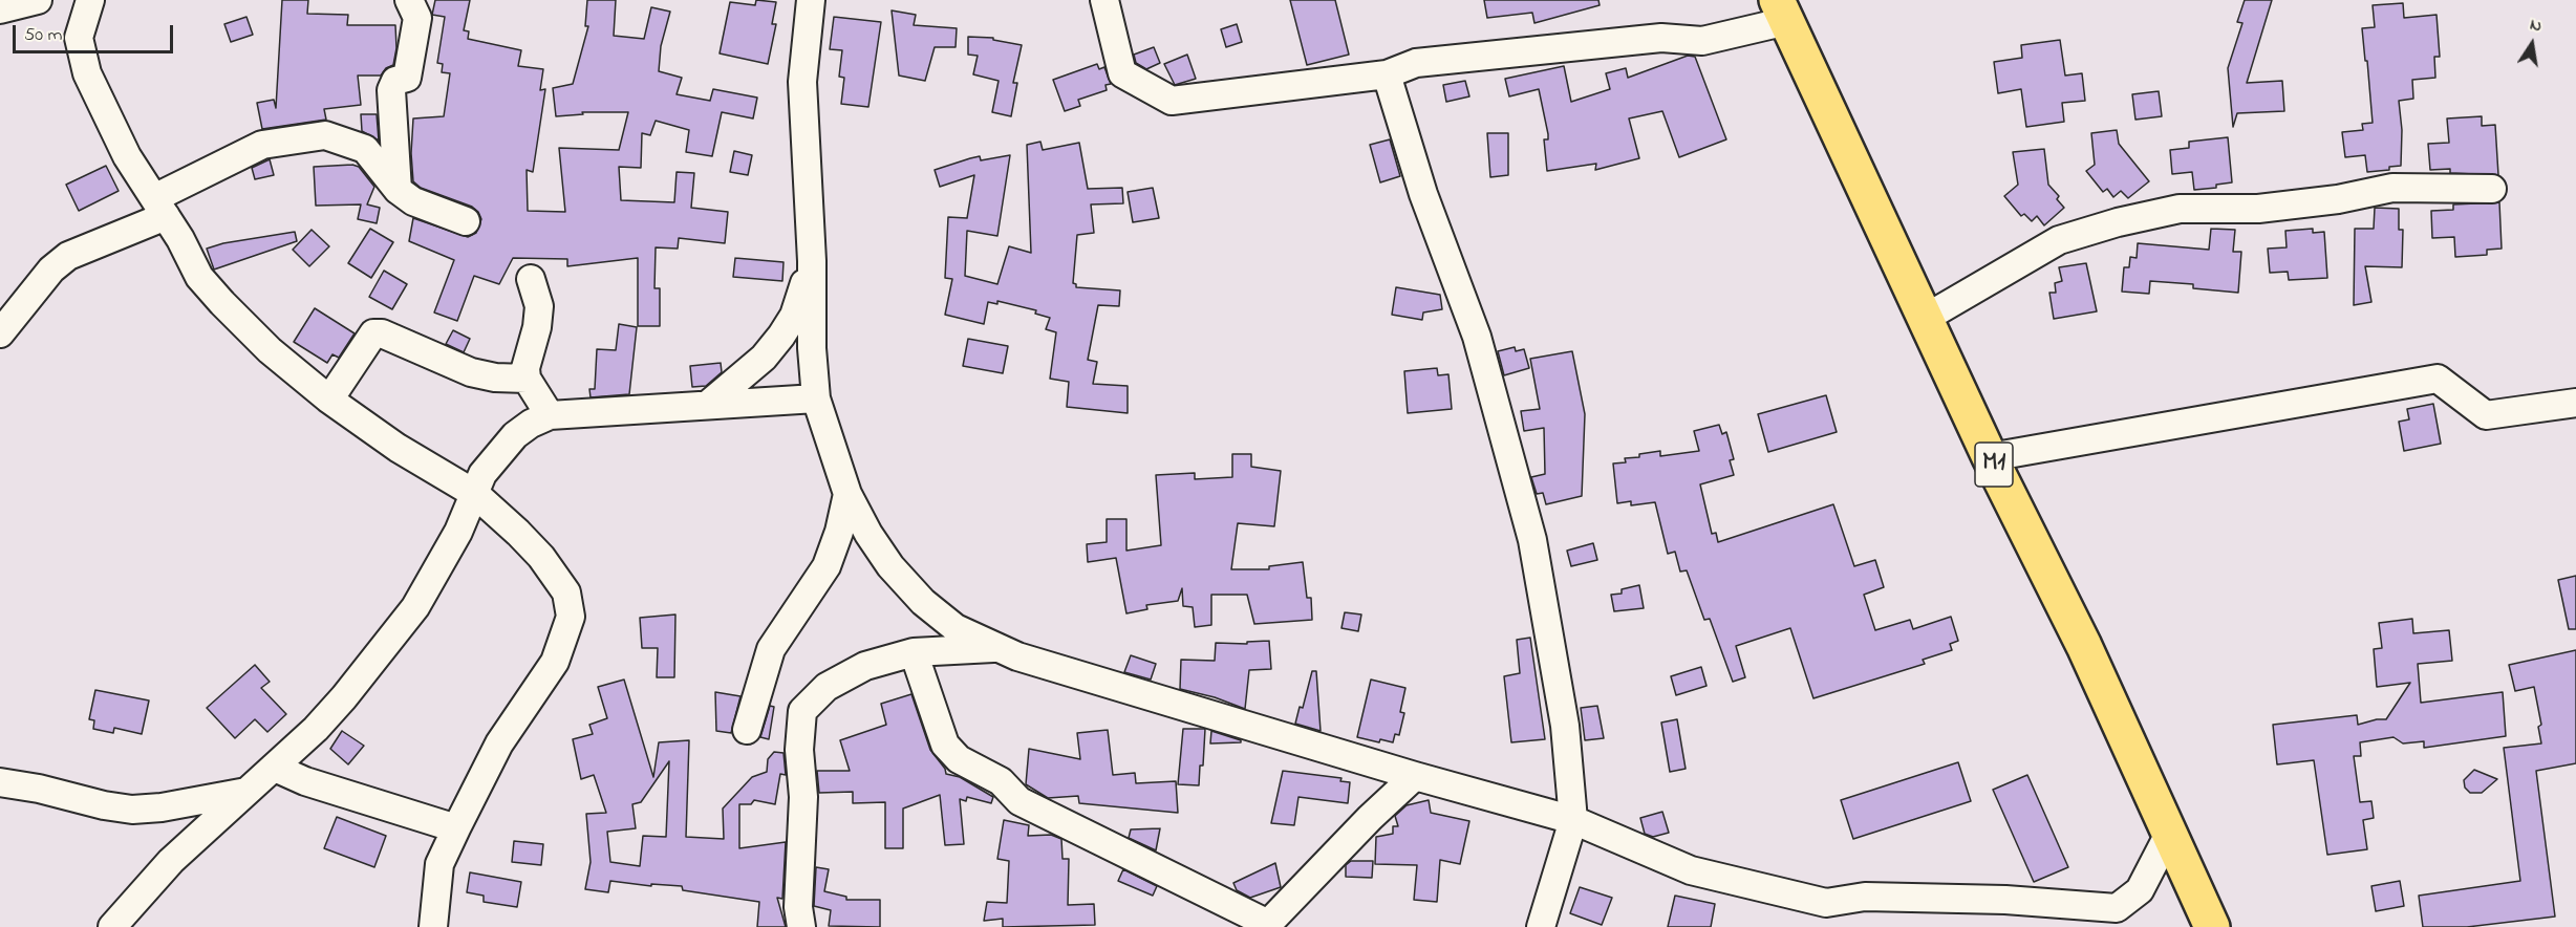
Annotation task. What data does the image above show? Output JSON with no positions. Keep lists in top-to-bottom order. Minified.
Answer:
{"streets":{"highway":["M1"]},"scale_bar":"50 m","north":"top"}
